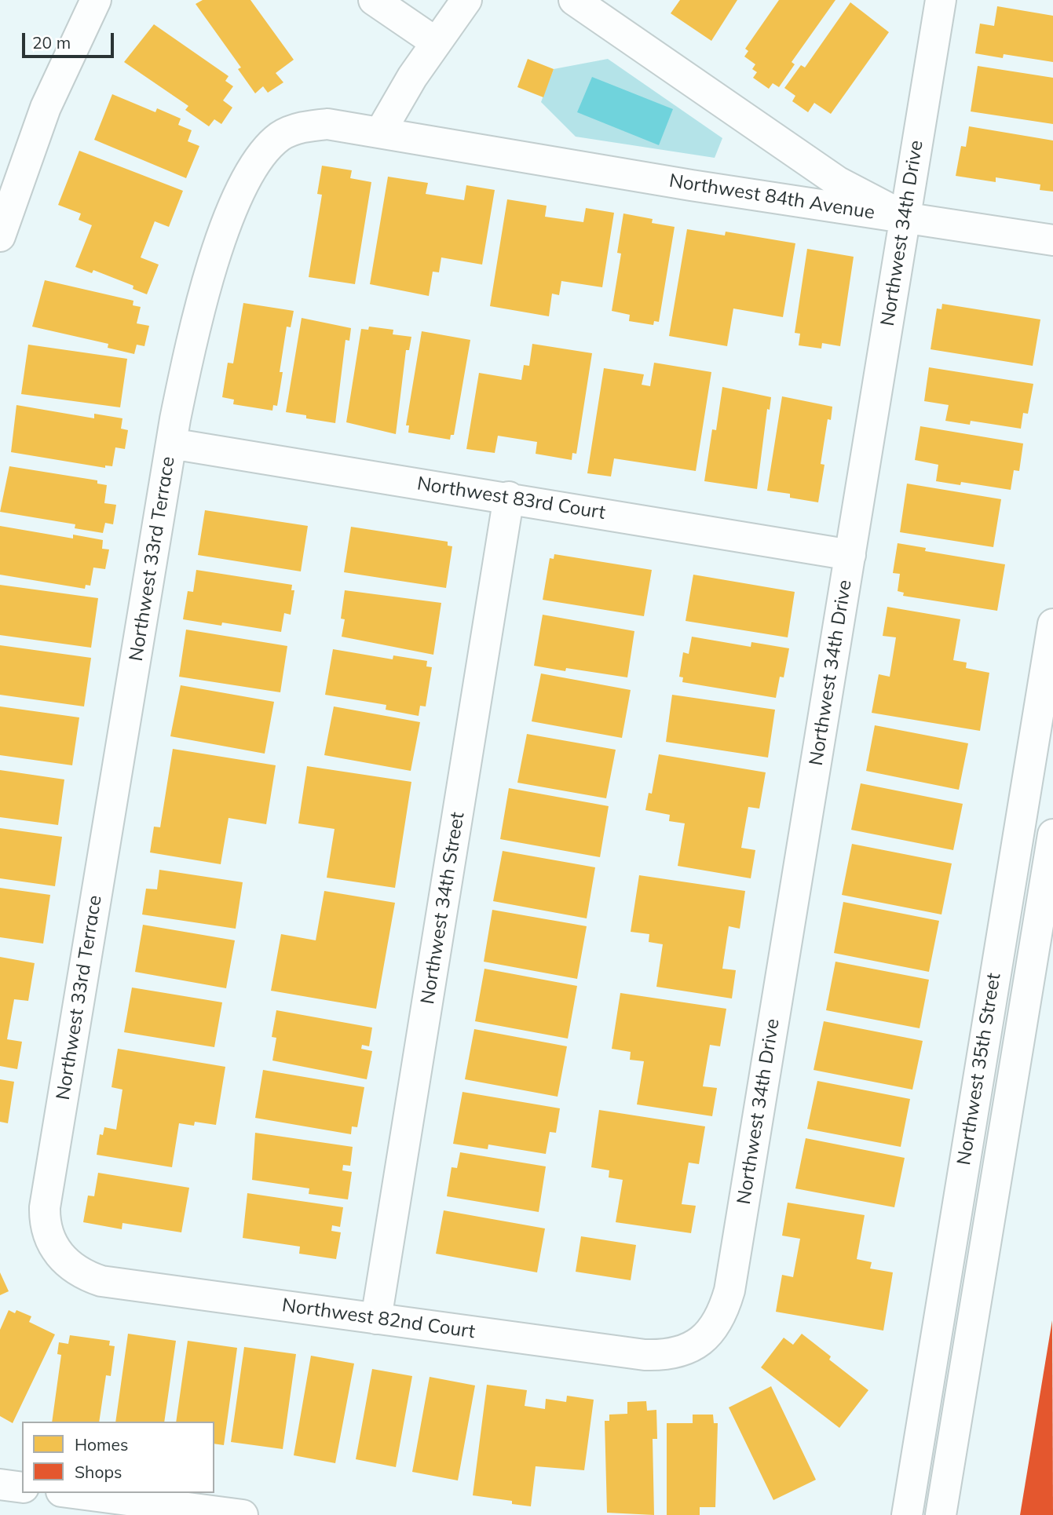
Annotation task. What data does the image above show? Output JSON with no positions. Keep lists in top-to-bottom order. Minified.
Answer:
{"streets":{"street":["Northwest 84th Avenue","Northwest 34th Drive","Northwest 83rd Court","Northwest 33rd Terrace","Northwest 34th Street","Northwest 35th Street","Northwest 82nd Court"]},"crossings":[["Northwest 84th Avenue","Northwest 34th Drive"],["Northwest 84th Avenue","Northwest 33rd Terrace"],["Northwest 34th Drive","Northwest 83rd Court"],["Northwest 34th Drive","Northwest 82nd Court"],["Northwest 83rd Court","Northwest 33rd Terrace"],["Northwest 83rd Court","Northwest 34th Street"],["Northwest 33rd Terrace","Northwest 82nd Court"],["Northwest 34th Street","Northwest 82nd Court"]],"legend":["Homes","Shops"],"scale_bar":"20 m"}
